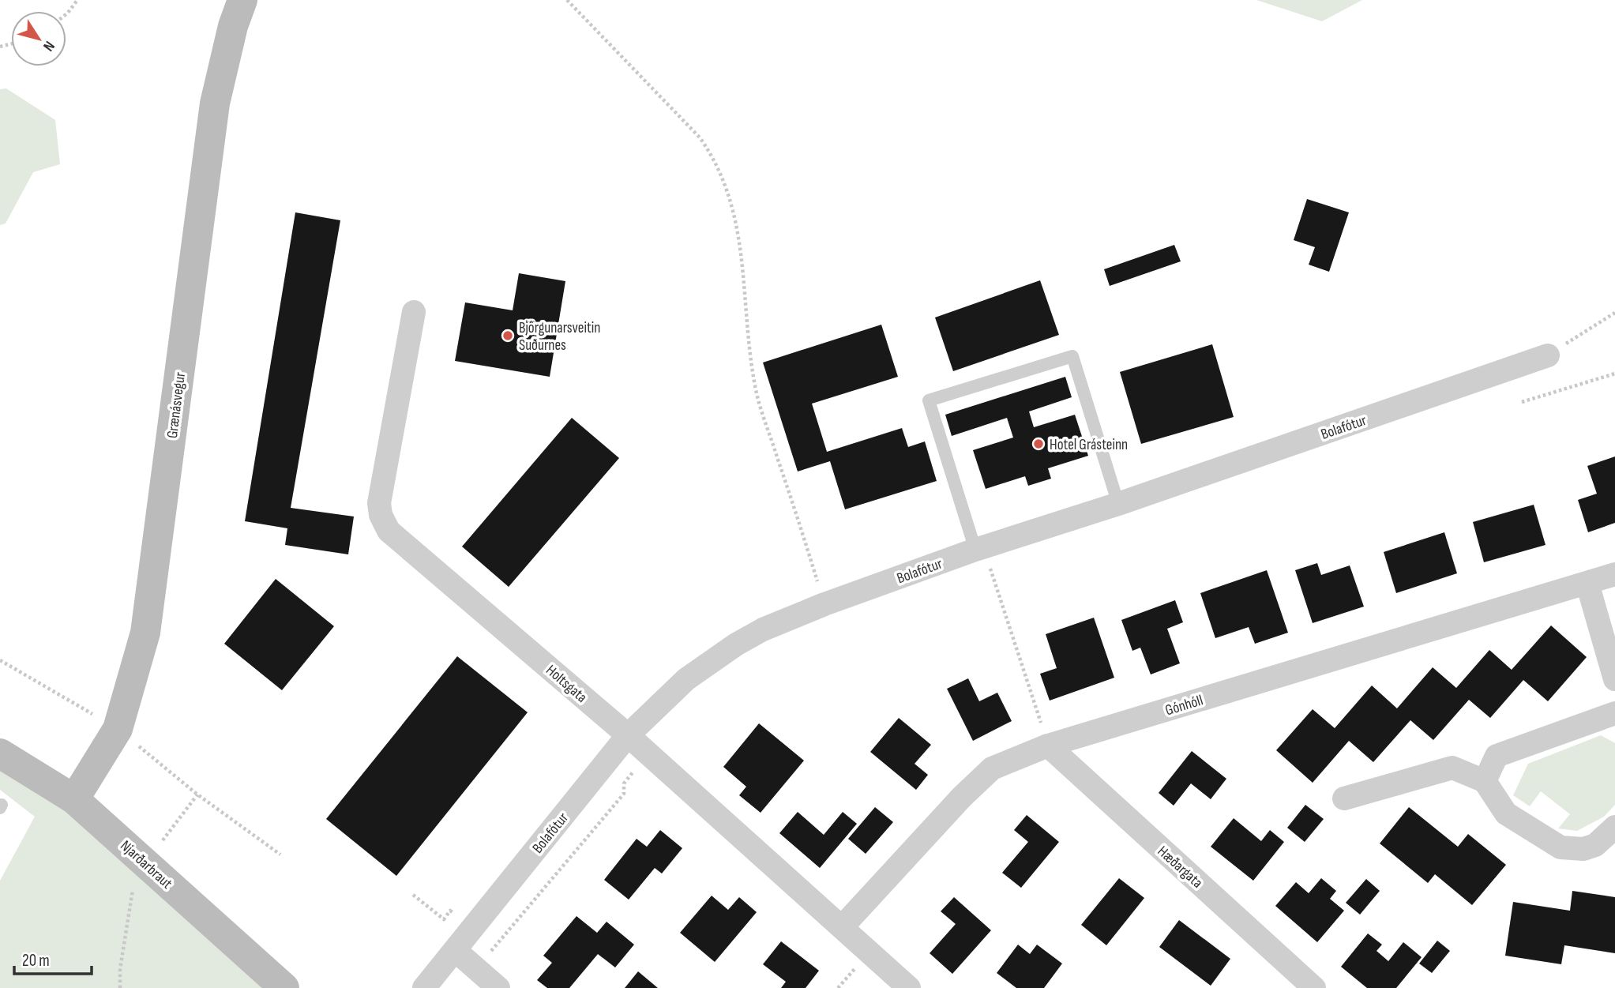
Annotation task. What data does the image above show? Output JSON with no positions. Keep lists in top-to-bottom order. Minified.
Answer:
{"streets":{"street":["Grænásvegur","Bolafótur","Holtsgata","Gónhóll","Njarðarbraut","Hæðargata"]},"crossings":[["Grænásvegur","Njarðarbraut"],["Bolafótur","Holtsgata"],["Holtsgata","Gónhóll"],["Gónhóll","Hæðargata"]],"places":["Björgunarsveitin Suðurnes","Hotel Grásteinn"],"scale_bar":"20 m","north":"bottom right"}
